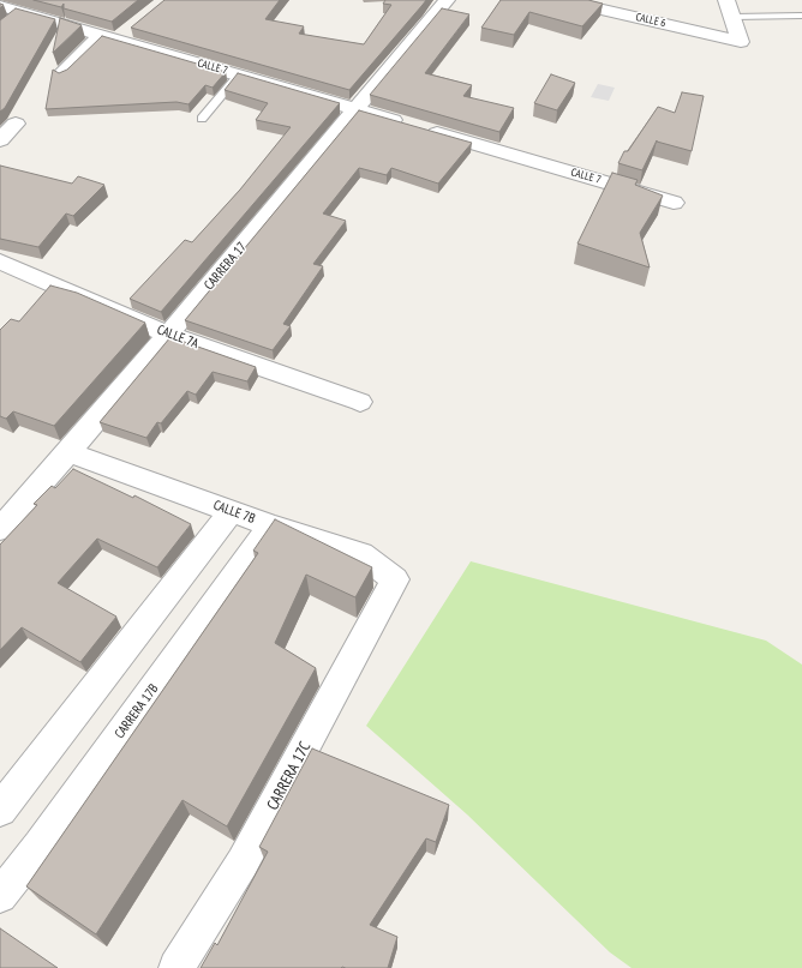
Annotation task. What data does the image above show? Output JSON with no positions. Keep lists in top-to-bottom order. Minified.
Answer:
{"streets":{"street":["CALLE 6","CALLE 7","CARRERA 17","CALLE 7A","CALLE 7B","CARRERA 17B","CARRERA 17C"]},"crossings":[["CALLE 7","CARRERA 17"],["CARRERA 17","CALLE 7A"],["CARRERA 17","CALLE 7B"],["CALLE 7B","CARRERA 17B"],["CALLE 7B","CARRERA 17C"]]}
